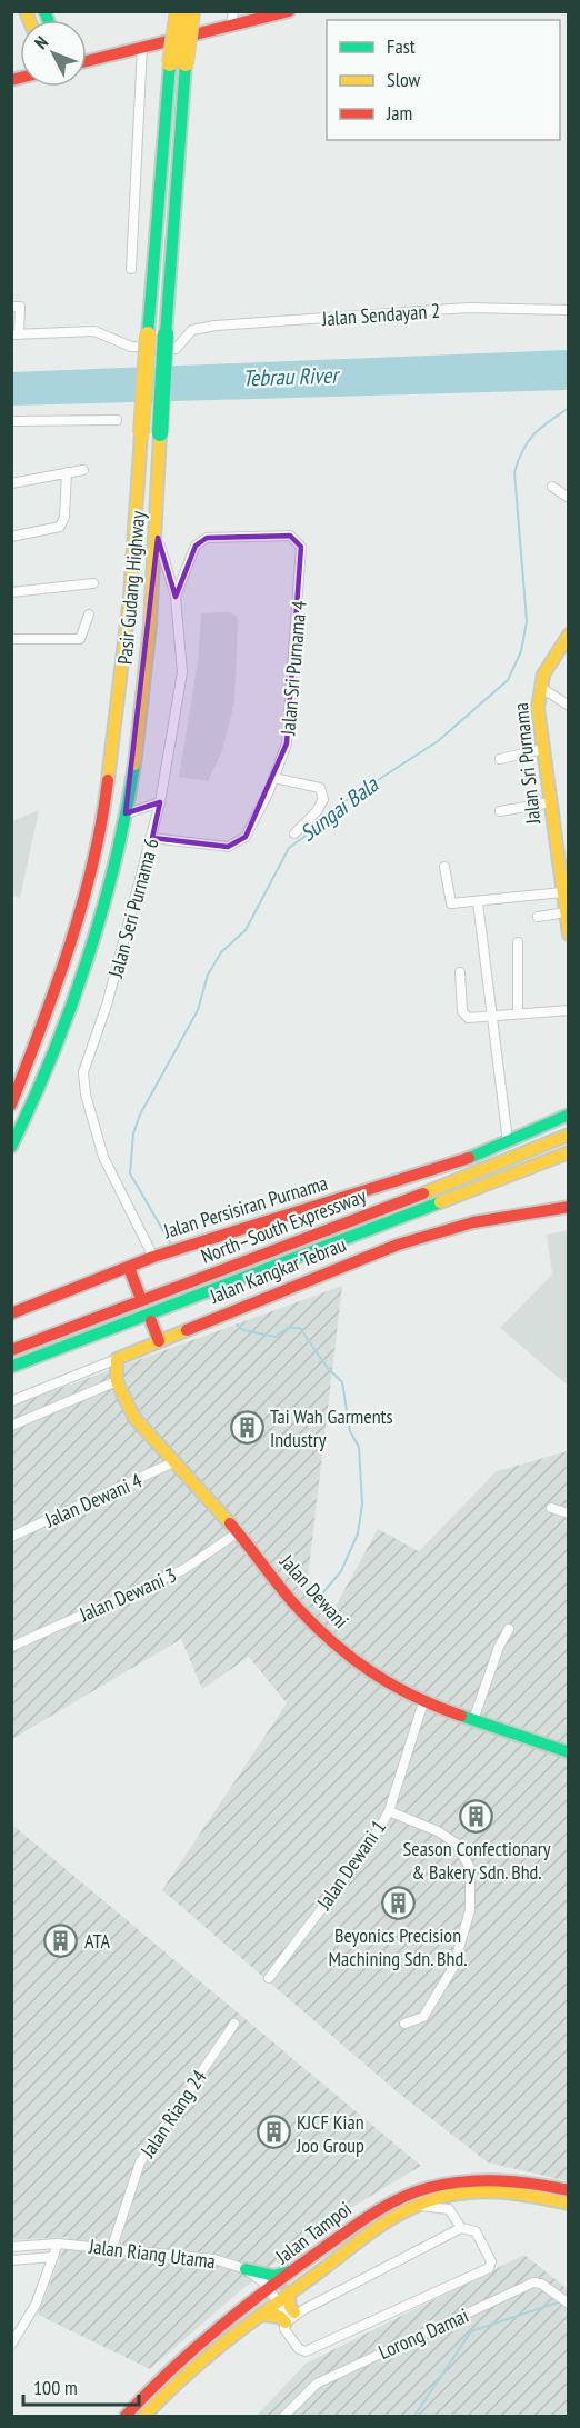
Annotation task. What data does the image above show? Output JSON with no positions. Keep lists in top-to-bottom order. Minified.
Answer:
{"streets":{"main road":["Pasir Gudang Highway","Jalan Sri Purnama","Jalan Persisiran Purnama","North–South Expressway","Jalan Kangkar Tebrau","Jalan Dewani","Jalan Tampoi"],"street":["Jalan Sendayan 2","Jalan Sri Purnama 4","Jalan Seri Purnama 6","Jalan Dewani 4","Jalan Dewani 3","Jalan Dewani 1","Jalan Riang 24","Jalan Riang Utama","Lorong Damai"]},"crossings":[["Jalan Sri Purnama 4","Jalan Seri Purnama 6"],["Jalan Seri Purnama 6","Jalan Persisiran Purnama"],["Jalan Kangkar Tebrau","Jalan Dewani"],["Jalan Dewani 4","Jalan Dewani"],["Jalan Dewani","Jalan Dewani 3"],["Jalan Dewani","Jalan Dewani 1"],["Jalan Riang 24","Jalan Riang Utama"],["Jalan Tampoi","Jalan Riang Utama"]],"water":["Tebrau River","Sungai Bala"],"places":{"building":["Tai Wah Garments Industry","Season Confectionary & Bakery Sdn. Bhd.","Beyonics Precision Machining Sdn. Bhd.","ATA","KJCF Kian Joo Group"]},"legend":["Fast","Slow","Jam"],"scale_bar":"100 m","north":"top left"}
